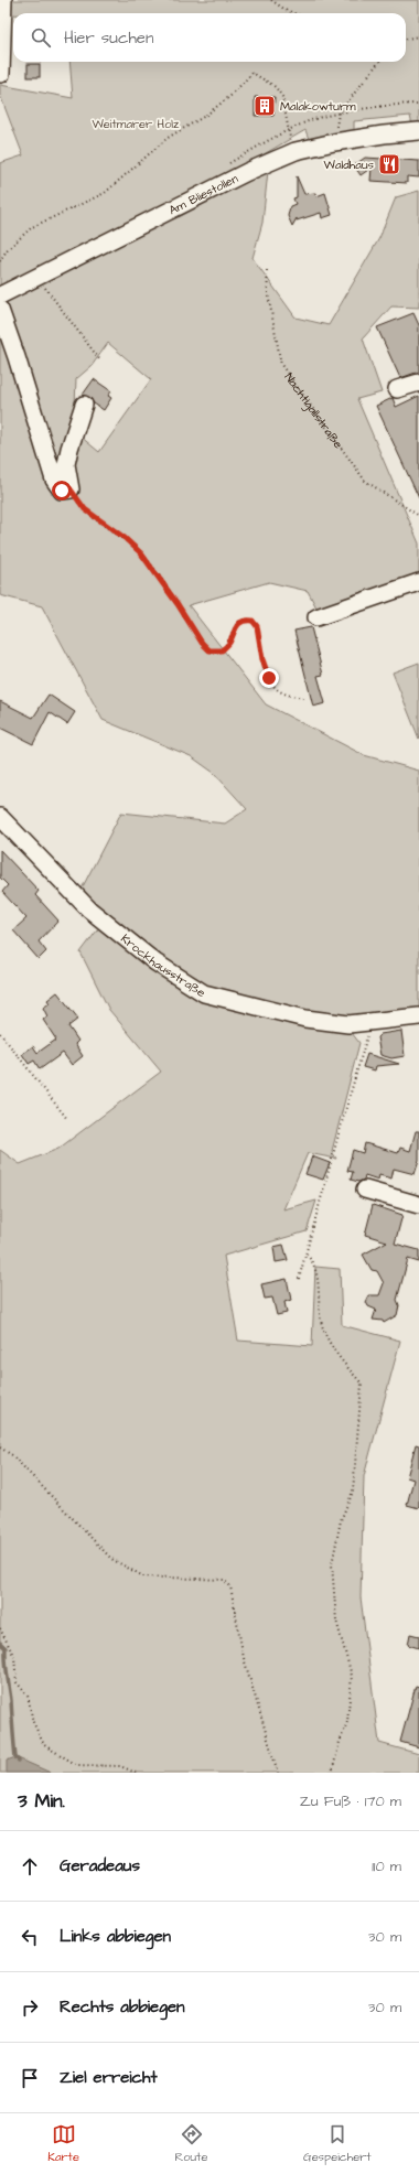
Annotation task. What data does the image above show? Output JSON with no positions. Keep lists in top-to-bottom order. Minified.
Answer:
{"streets":{"street":["Am Bliestollen","Krockhausstraße"],"path":["Nachtigallstraße"]},"parks":["Weitmarer Holz"],"places":{"building":["Malakowturm"],"restaurant":["Waldhaus"]},"page":{"search":"Hier suchen","heading":["3 Min.","Zu Fuß · 170 m"],"list":[["Geradeaus","110 m"],["Links abbiegen","30 m"],["Rechts abbiegen","30 m"],"Ziel erreicht"],"nav":["Karte","Route","Gespeichert"]}}
